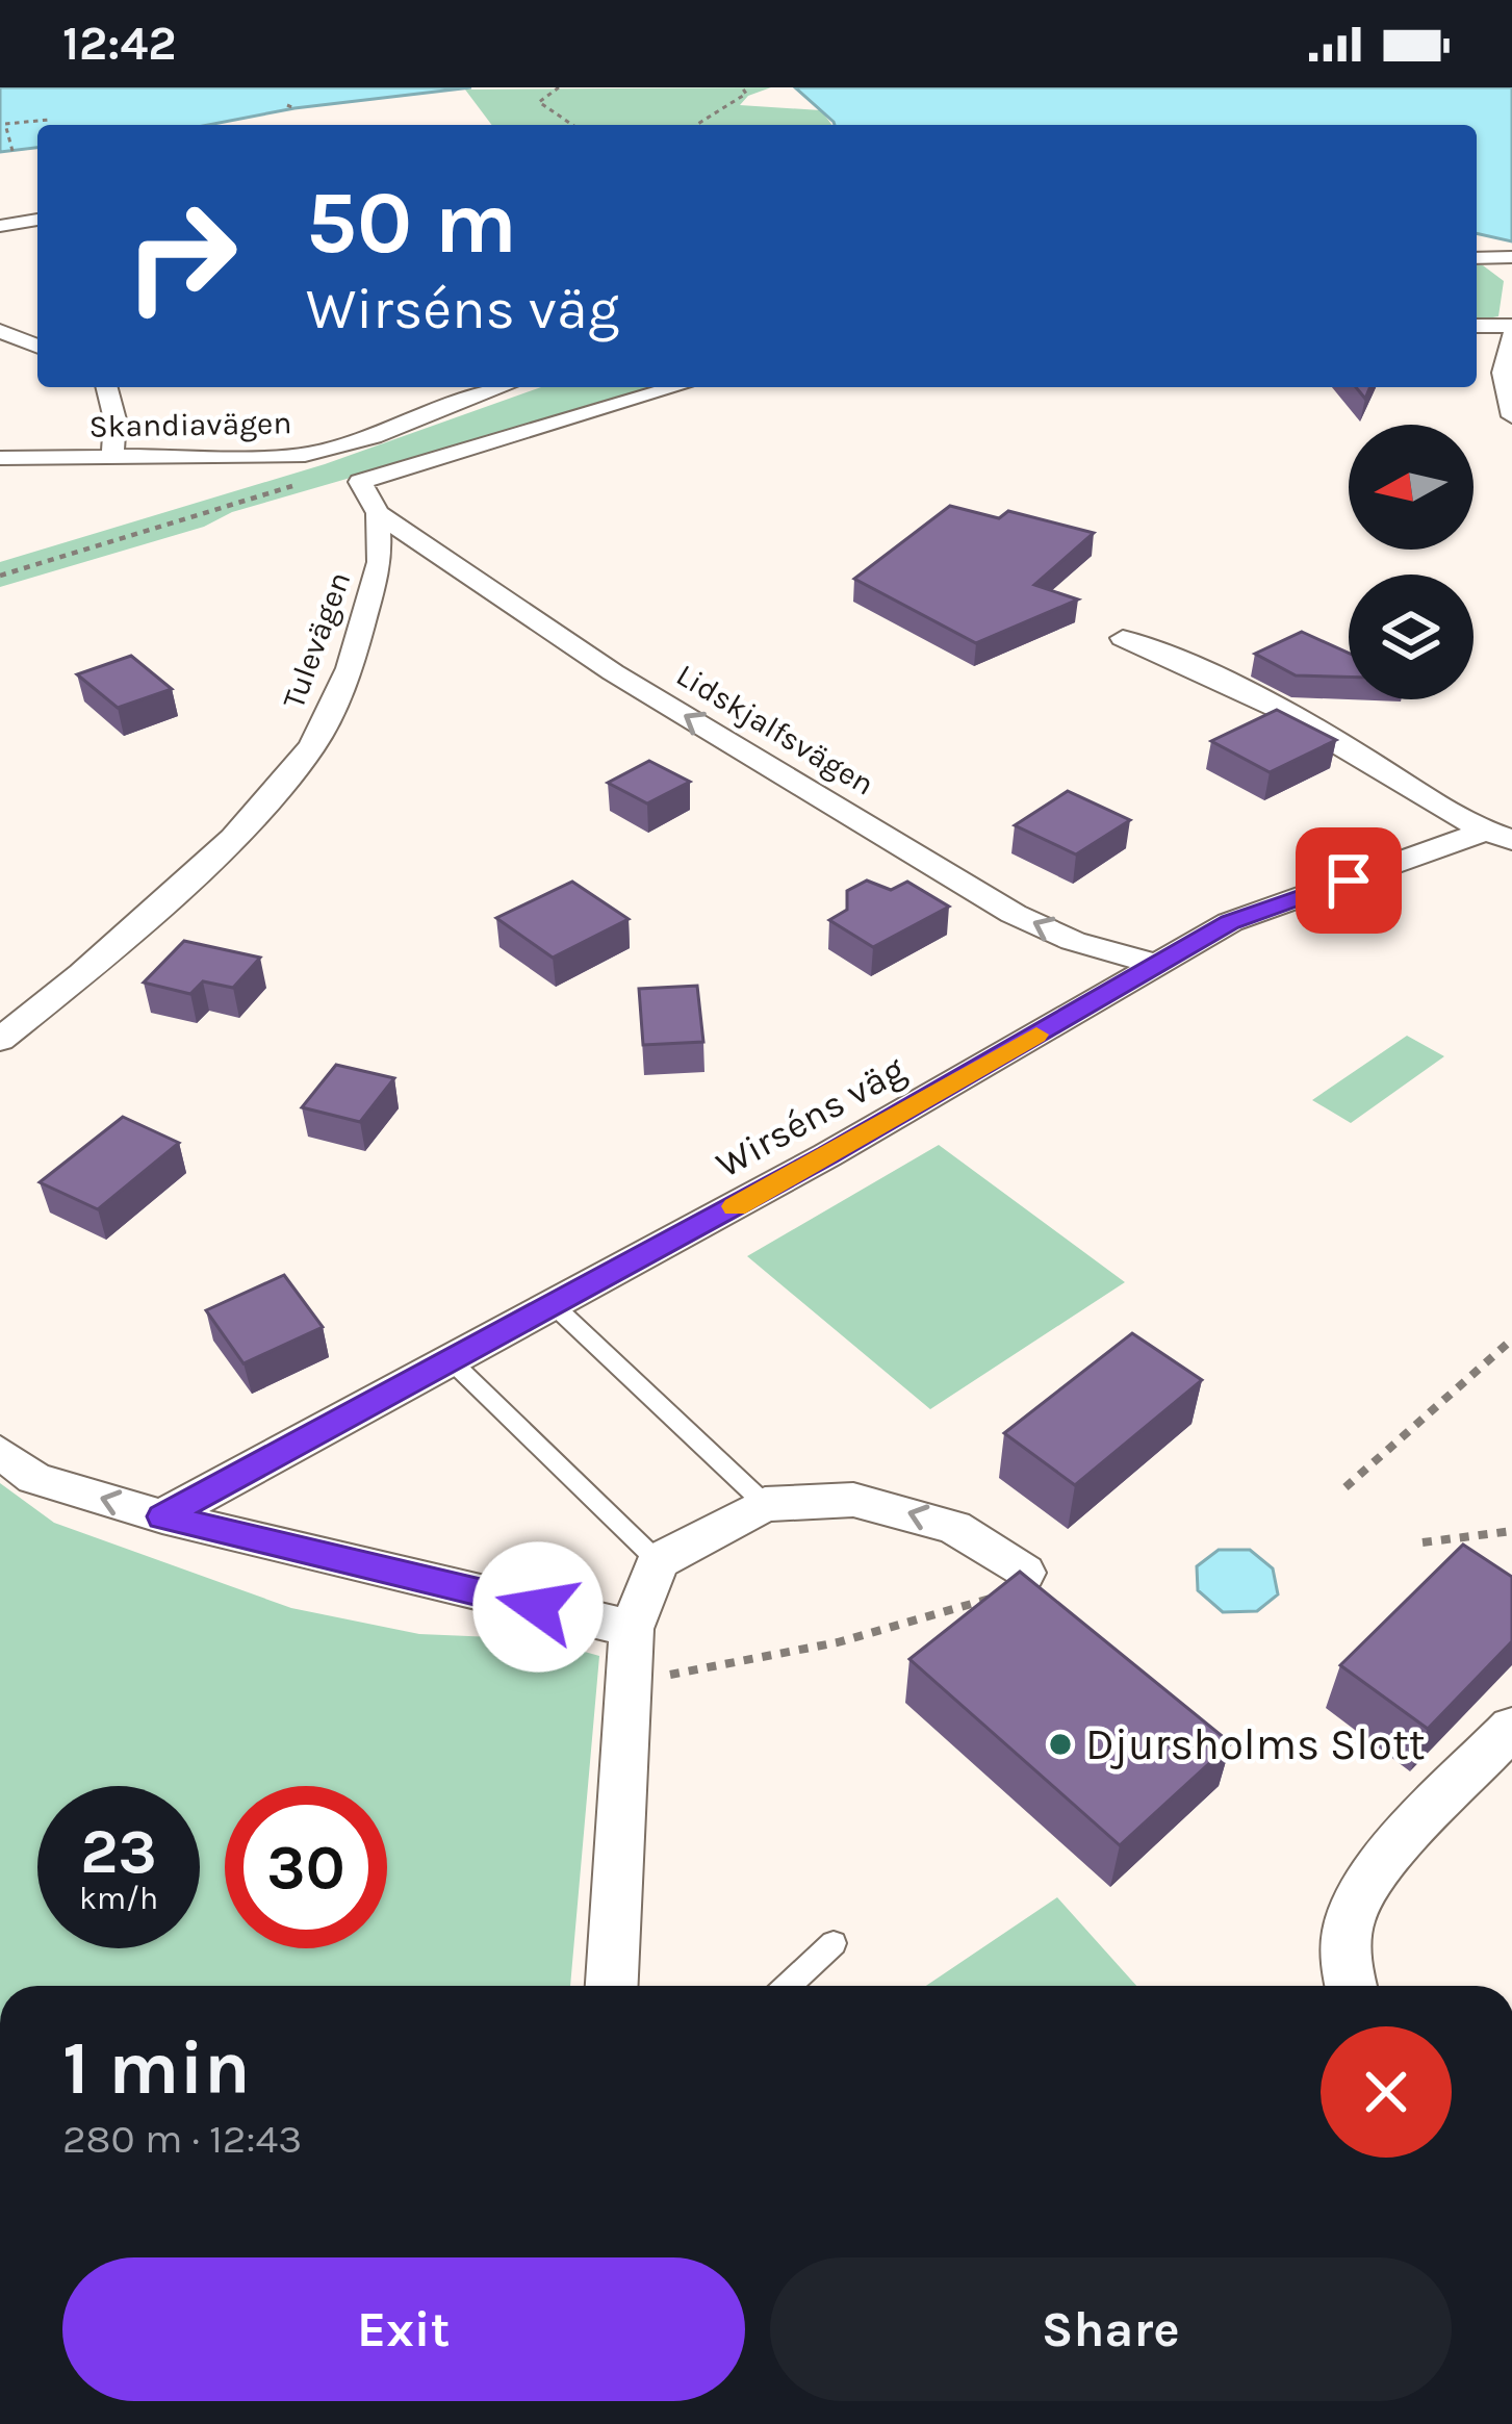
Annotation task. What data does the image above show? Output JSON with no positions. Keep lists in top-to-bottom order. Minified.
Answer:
{"streets":{"street":["Skandiavägen","Tulevägen","Lidskjalfsvägen","Wirséns väg"]},"crossings":[["Tulevägen","Lidskjalfsvägen"],["Lidskjalfsvägen","Wirséns väg"]],"one_way":["Lidskjalfsvägen"],"places":["Djursholms Slott"],"north":"left","page":{"status":"12:42","turn":["50 m","Wirséns väg"],"speed":"23 km/h","limit":"30","heading":["1 min","280 m · 12:43"],"buttons":["Exit","Share"]}}
